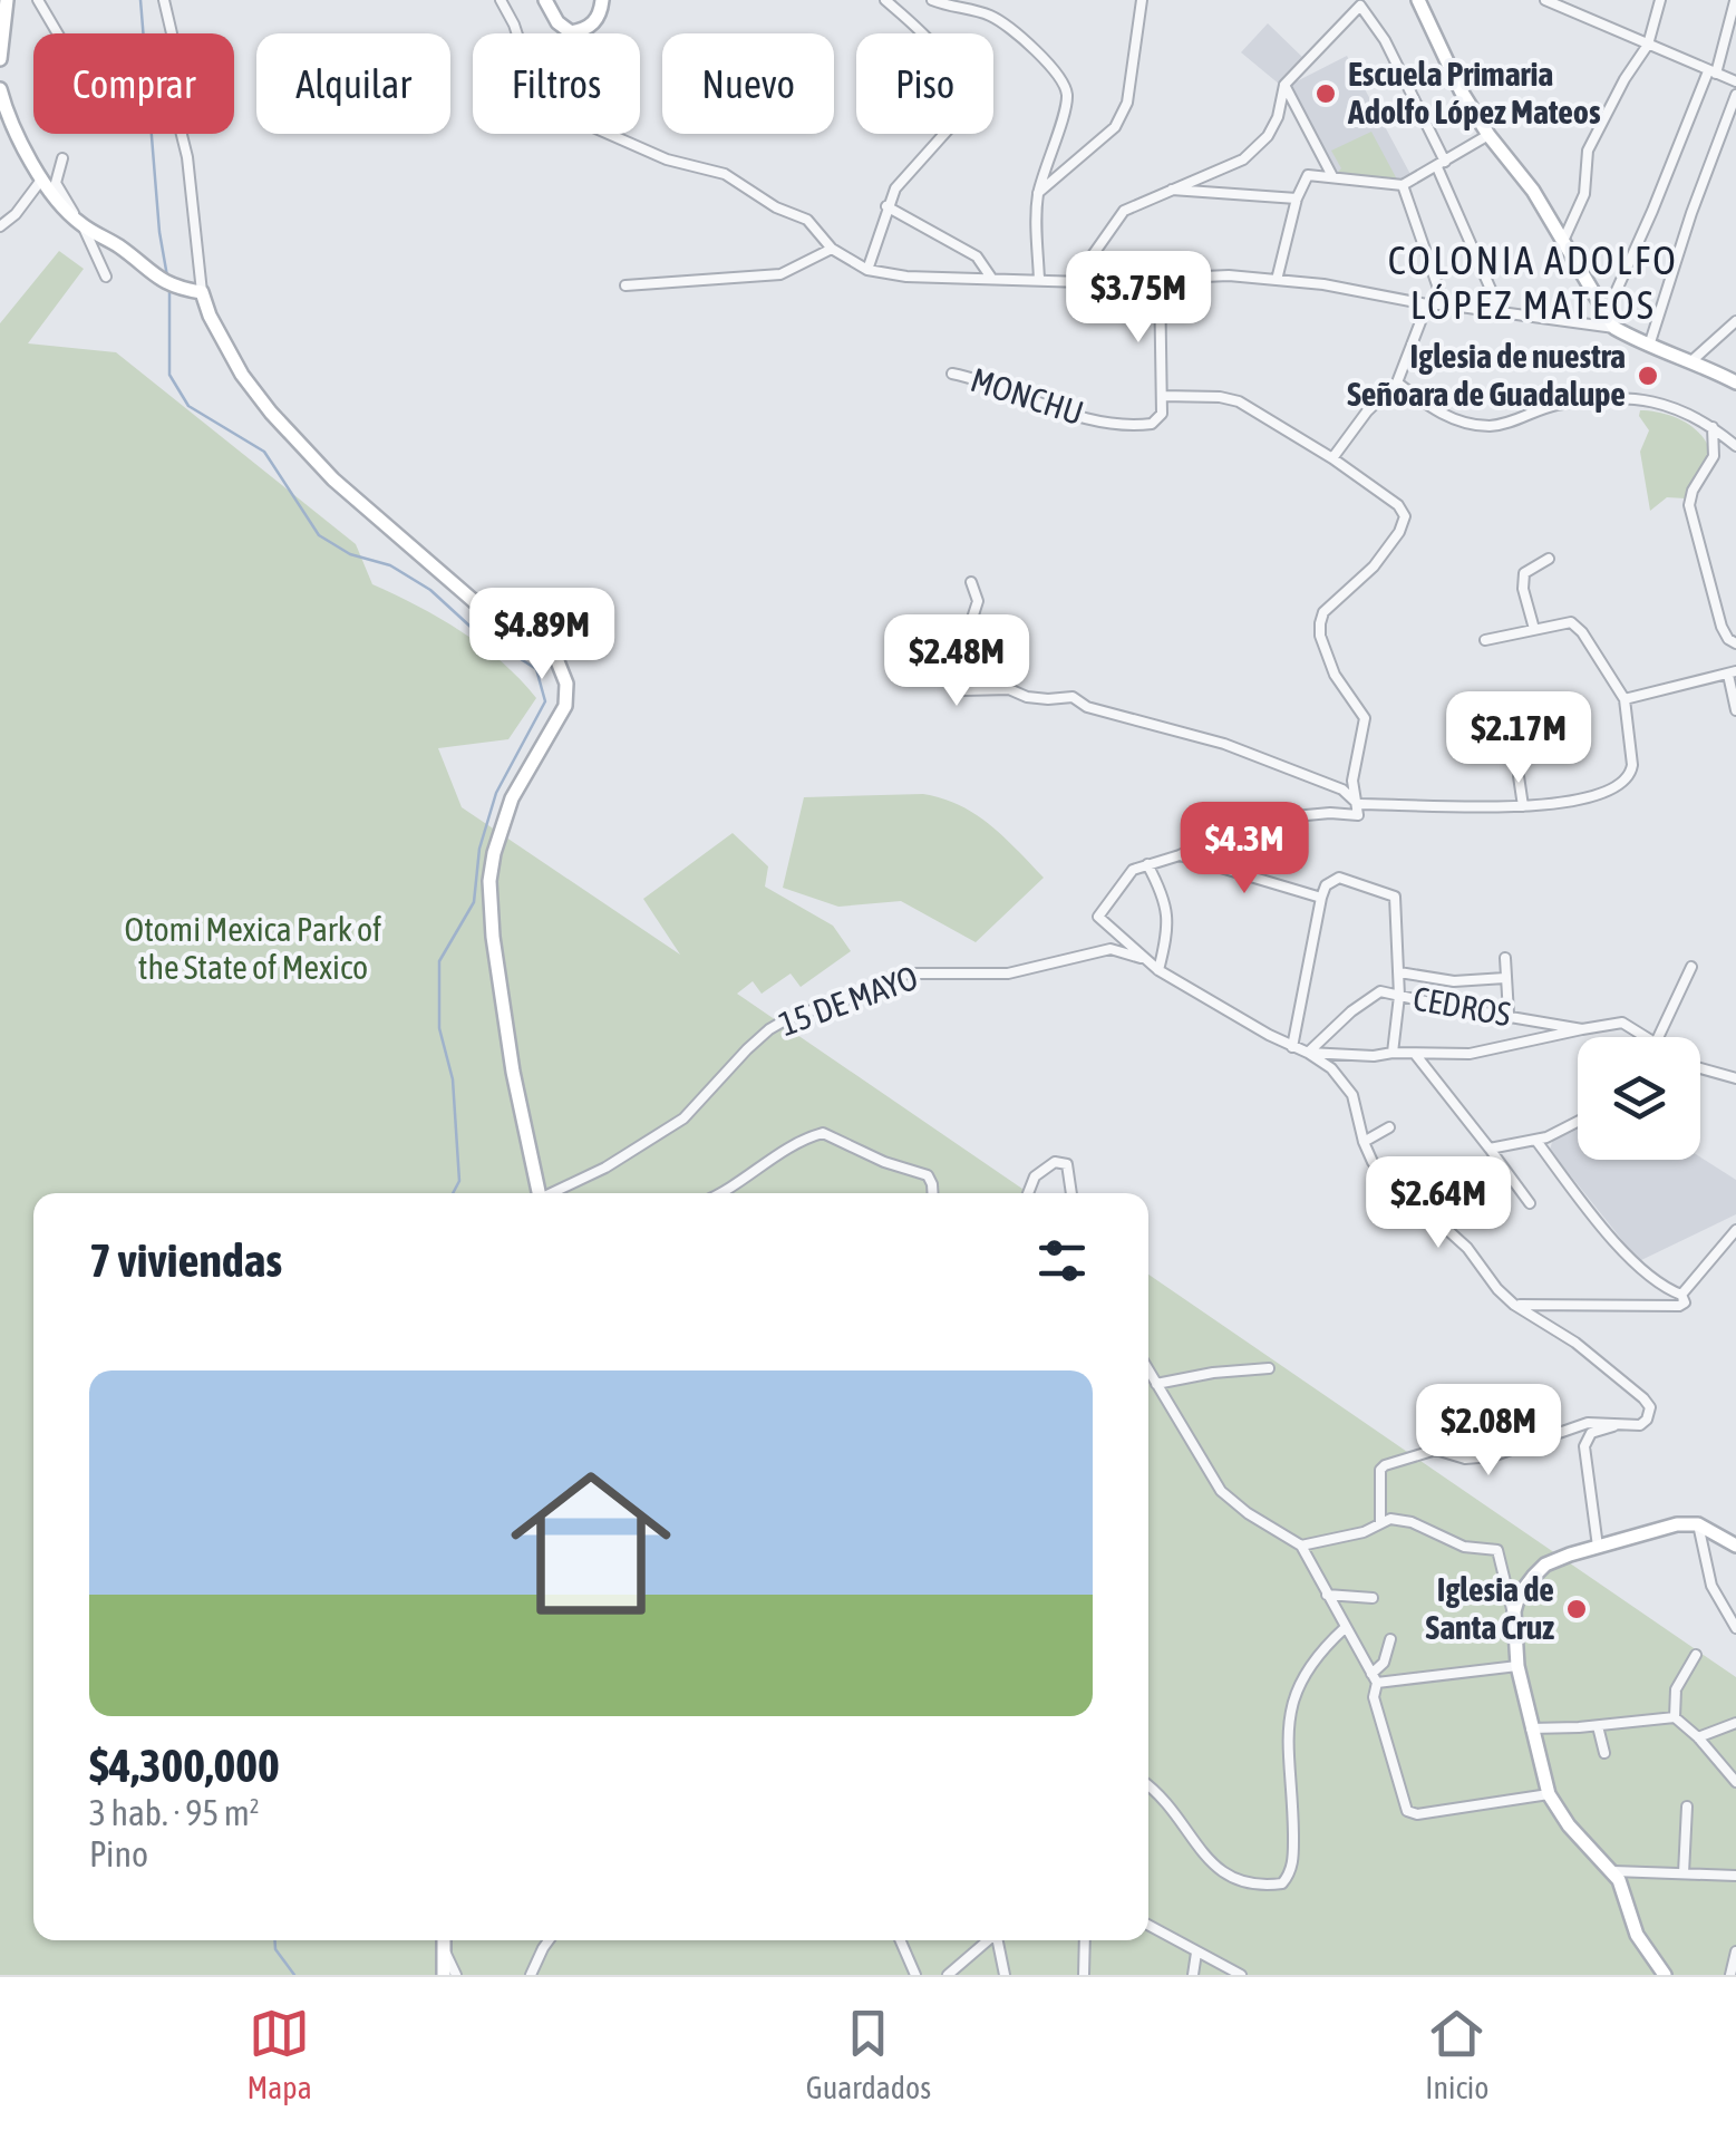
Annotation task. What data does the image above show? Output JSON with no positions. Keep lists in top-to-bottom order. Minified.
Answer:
{"streets":{"street":["MONCHU","15 DE MAYO","CEDROS"]},"districts":["COLONIA ADOLFO LÓPEZ MATEOS"],"parks":["Otomi Mexica Park of the State of Mexico"],"places":["Escuela Primaria Adolfo López Mateos","Iglesia de nuestra Señoara de Guadalupe","Iglesia de Santa Cruz"],"page":{"chip":["Comprar","Alquilar","Filtros","Nuevo","Piso"],"price":["$3.75M","$4.89M","$2.48M","$2.17M","$4.3M","$2.64M","$2.08M"],"heading":"7 viviendas","list":[{"name":"$4,300,000","note":"3 hab. · 95 m² · Pino"}],"tabs":["Mapa","Guardados","Inicio"]}}
